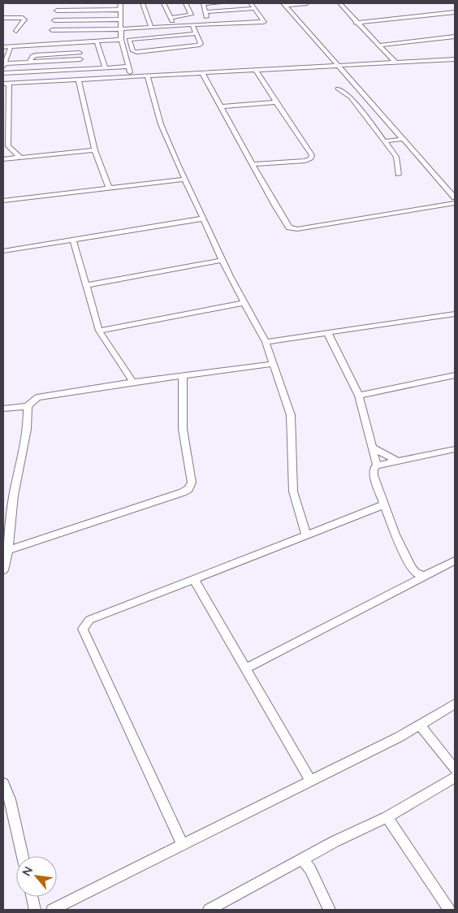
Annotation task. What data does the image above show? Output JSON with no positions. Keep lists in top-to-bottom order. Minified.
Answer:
{"north":"top left"}
